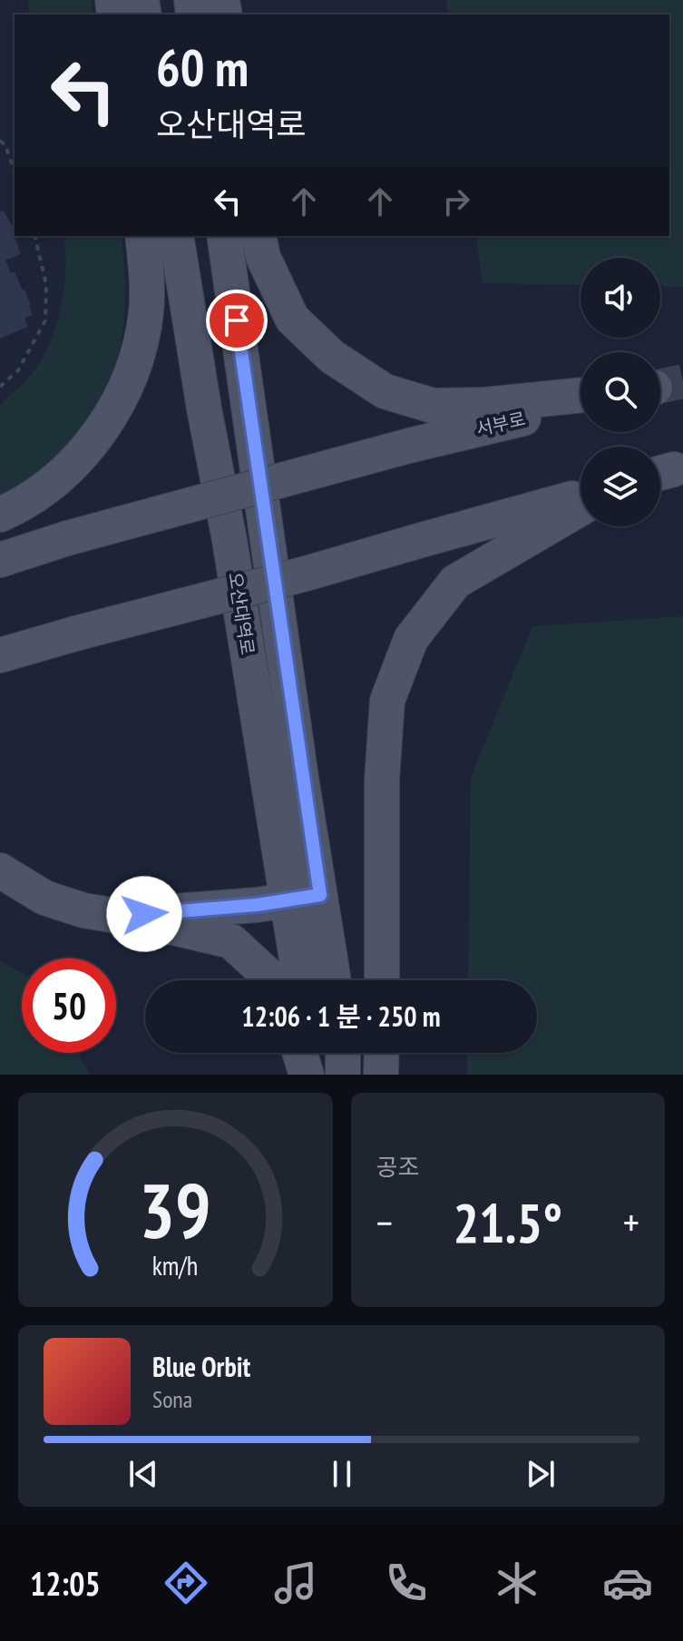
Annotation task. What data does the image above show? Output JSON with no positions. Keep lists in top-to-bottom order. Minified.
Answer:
{"streets":{"main road":["서부로","오산대역로"]},"page":{"turn":["60 m","오산대역로"],"limit":"50","trip":"12:06 · 1 분 · 250 m","tile":"공조","heat":["−","21.5°","+"],"song":["Blue Orbit","Sona"],"tabs":"12:05","gauge":["39","km/h"]}}
